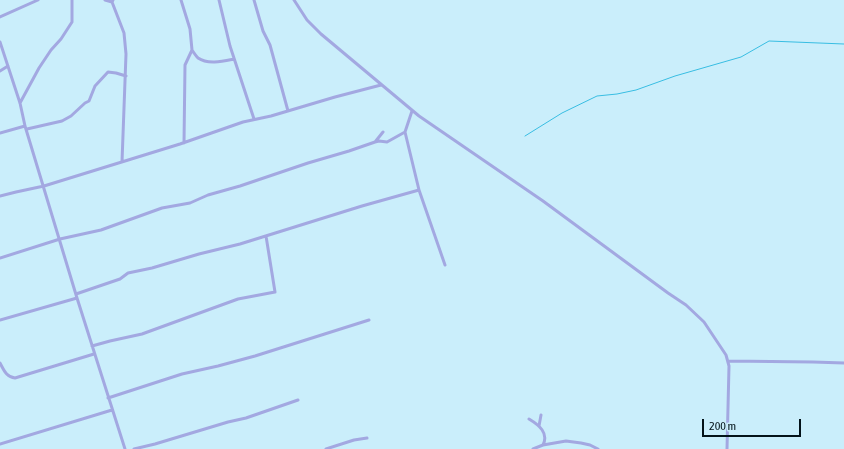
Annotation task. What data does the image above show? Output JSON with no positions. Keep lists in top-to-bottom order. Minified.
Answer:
{"scale_bar":"200 m"}
